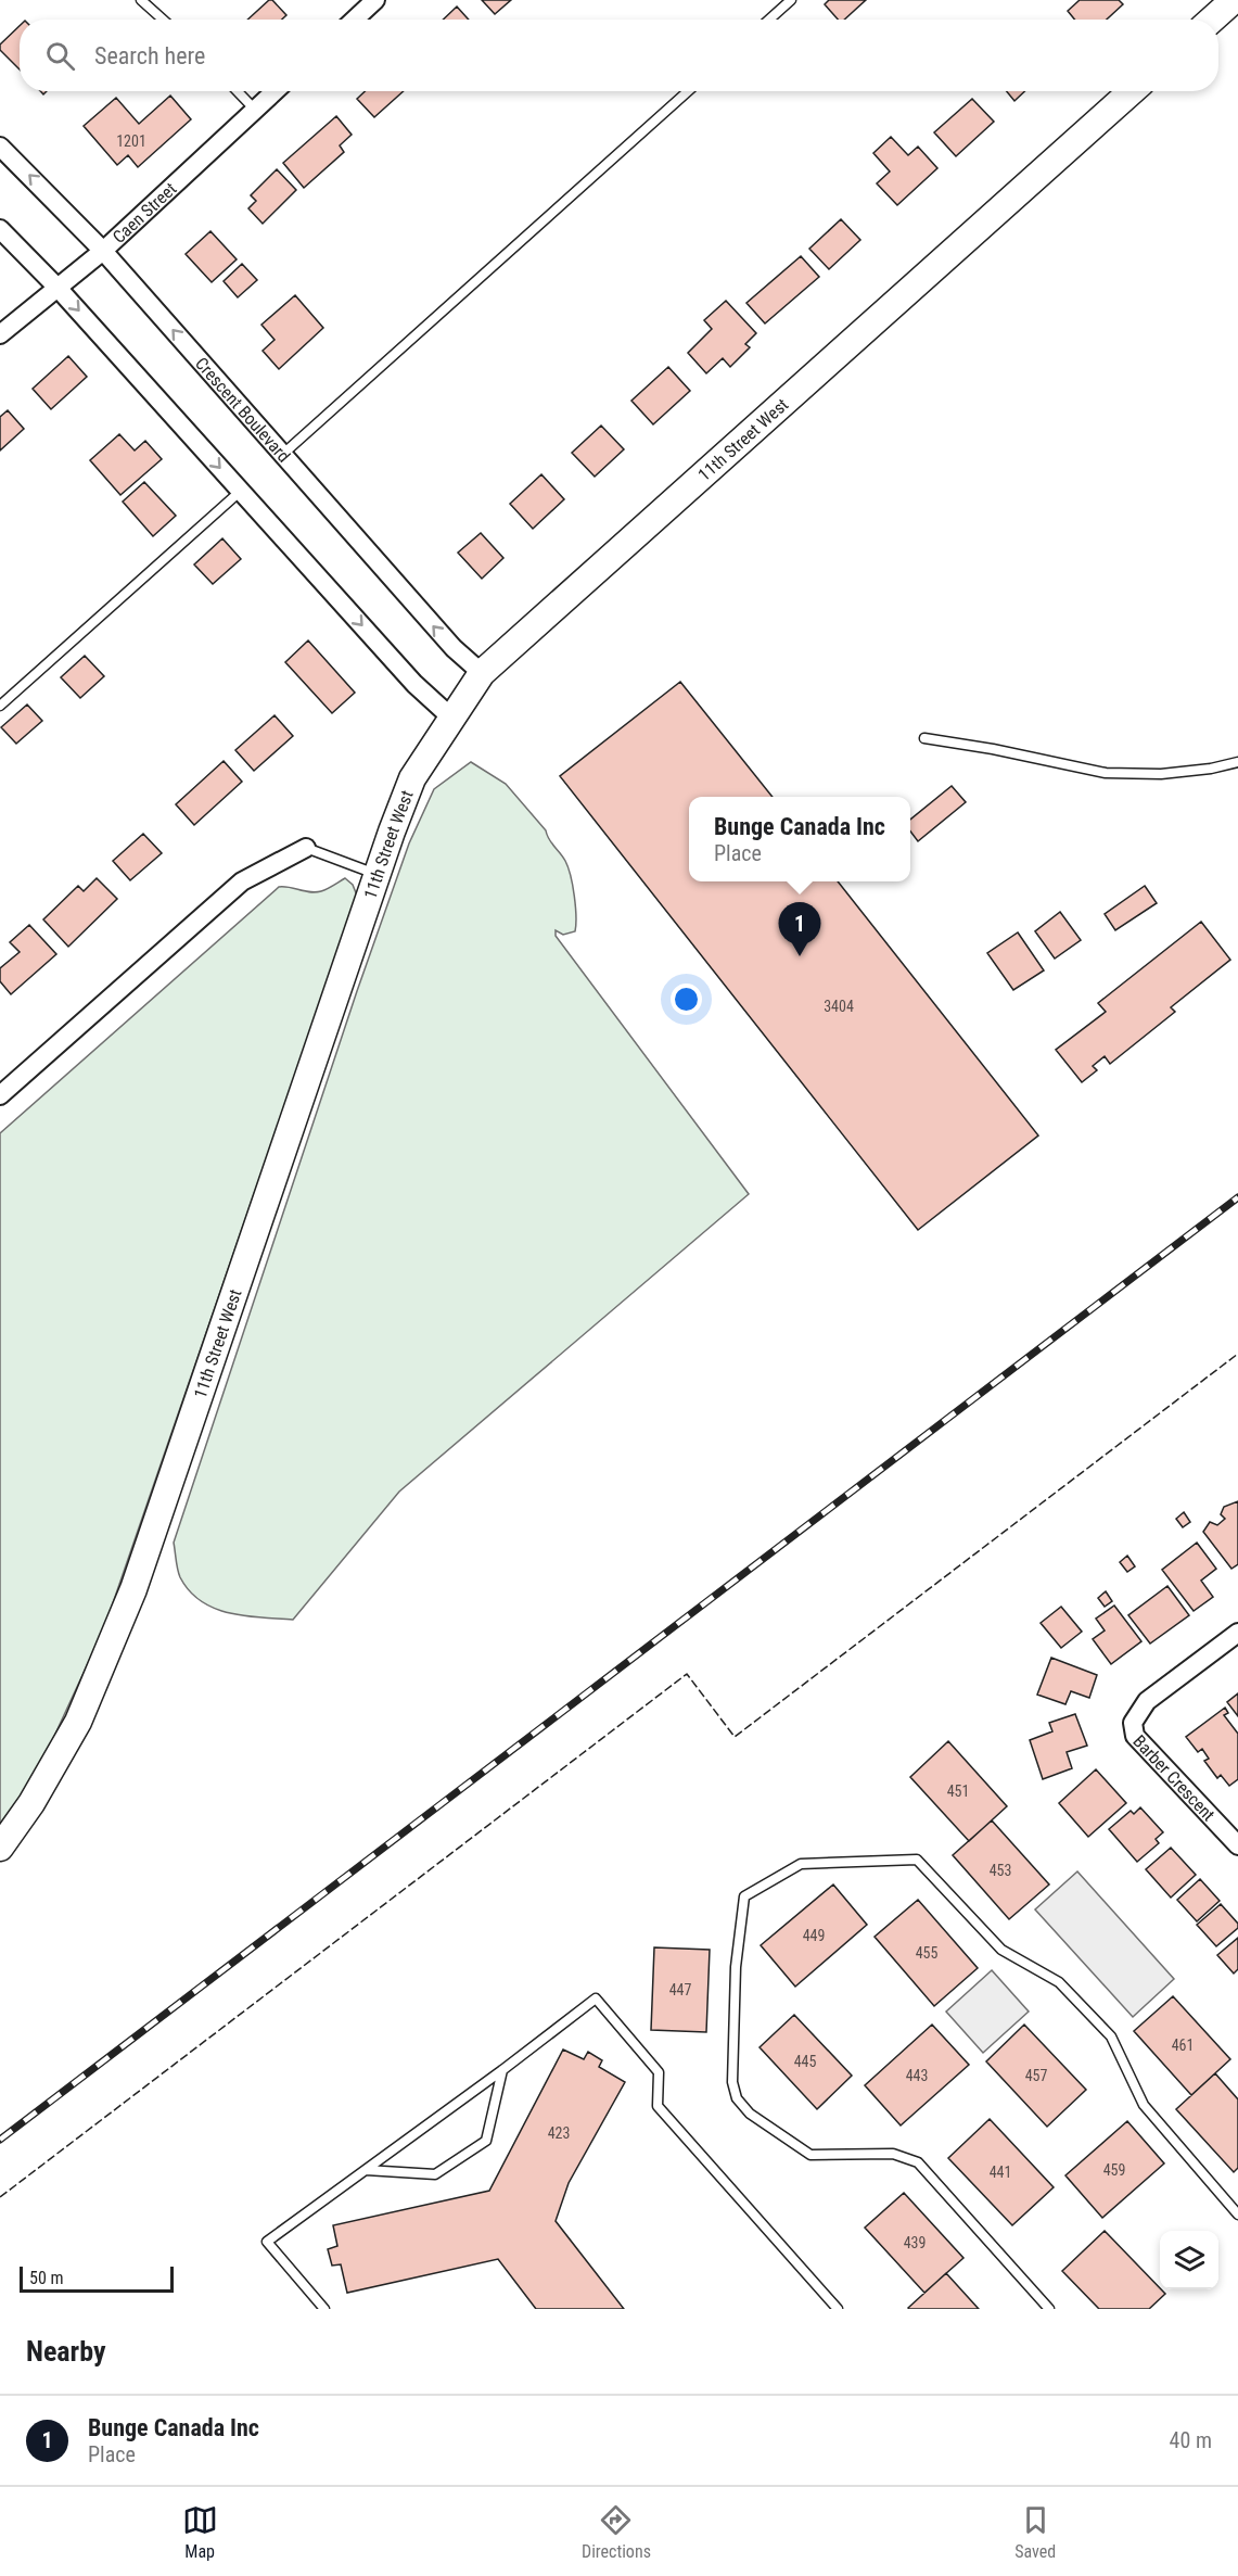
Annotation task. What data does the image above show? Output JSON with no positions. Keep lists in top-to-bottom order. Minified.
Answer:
{"streets":{"main road":["11th Street West"],"street":["Caen Street","Crescent Boulevard","Barber Crescent"]},"crossings":[["Caen Street","Crescent Boulevard"],["Crescent Boulevard","11th Street West"]],"house_numbers":["1201","3404","451","453","449","455","447","461","445","443","457","423","459","441","439"],"scale_bar":"50 m","page":{"search":"Search here","popup":["Bunge Canada Inc","Place"],"pins":"1","scale":"50 m","heading":"Nearby","list":[{"mark":"1","name":"Bunge Canada Inc","note":"Place","value":"40 m"}],"nav":["Map","Directions","Saved"]}}
